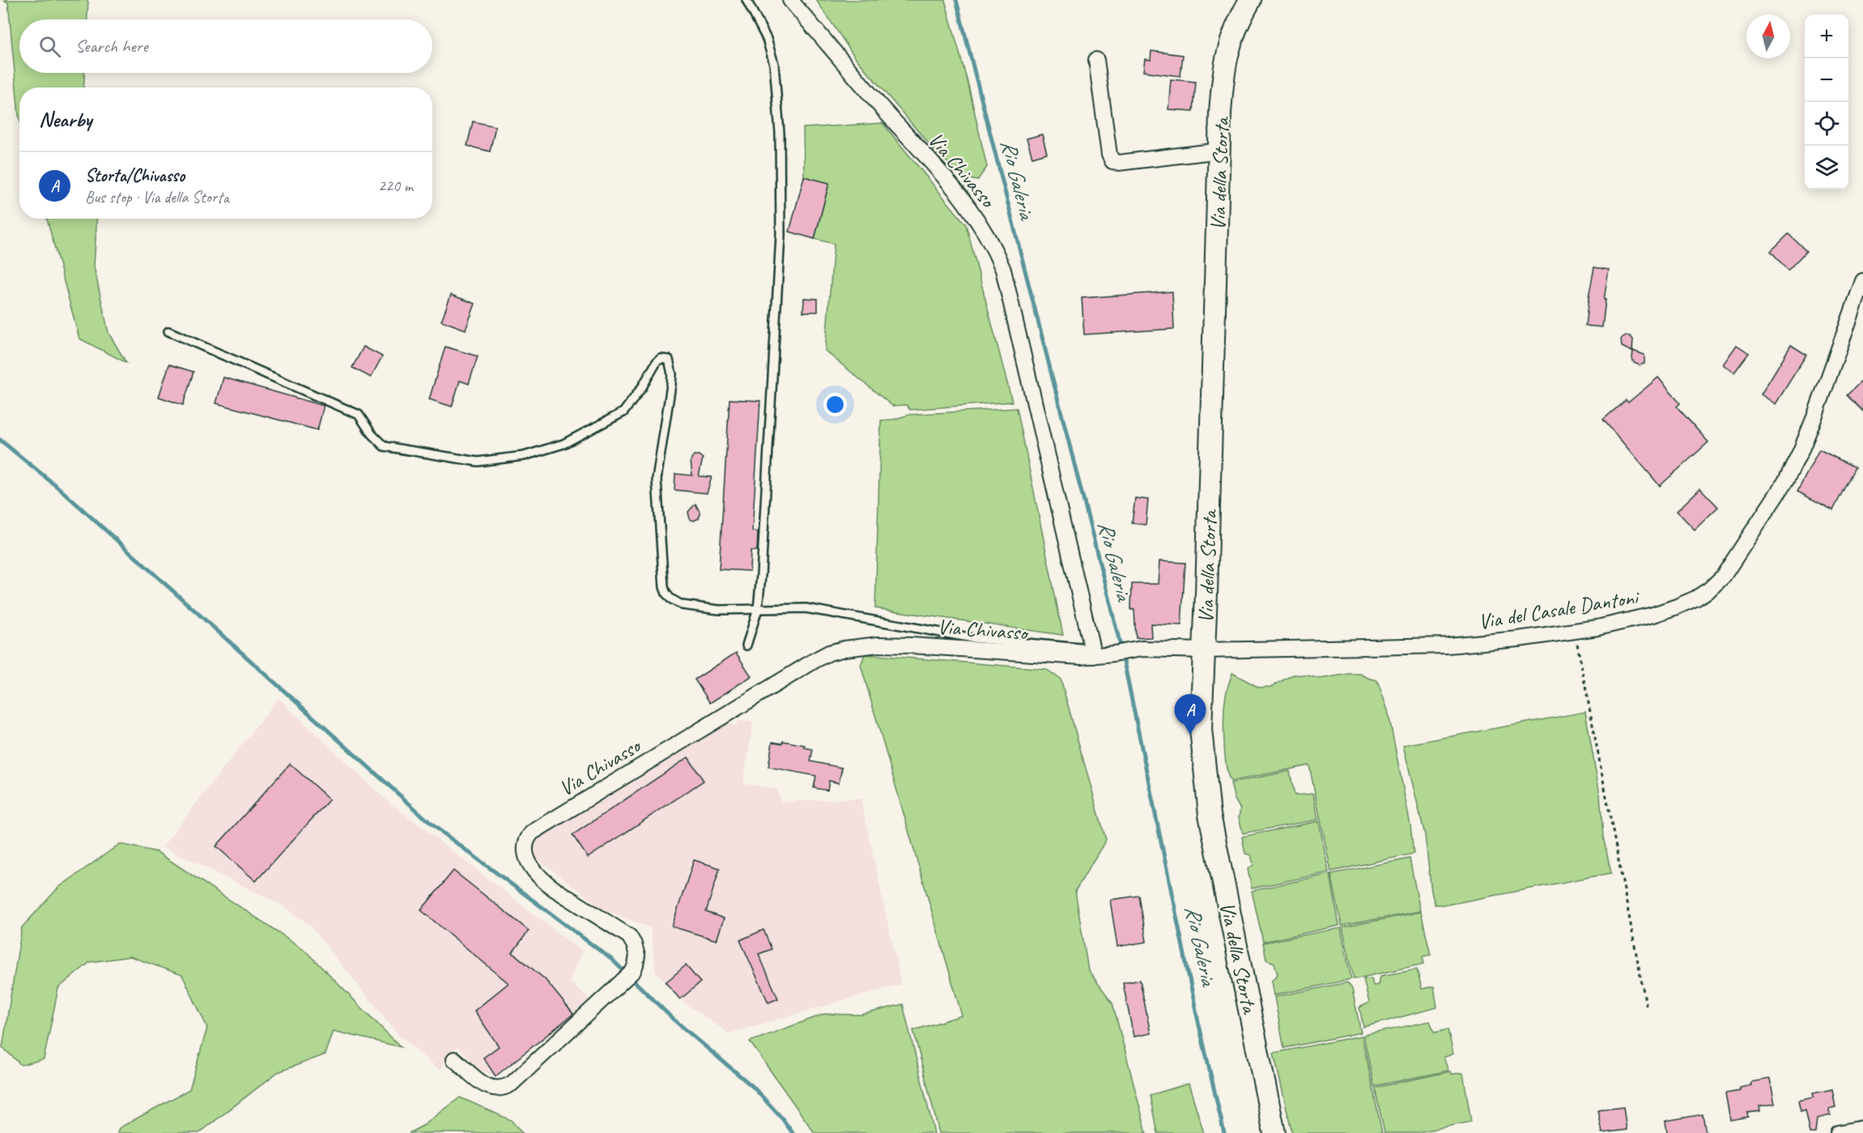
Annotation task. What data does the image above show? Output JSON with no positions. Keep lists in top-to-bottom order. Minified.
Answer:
{"streets":{"main road":["Via della Storta"],"street":["Via Chivasso","Via del Casale Dantoni"]},"crossings":[["Via Chivasso","Via della Storta"],["Via Chivasso","Via del Casale Dantoni"],["Via della Storta","Via del Casale Dantoni"]],"water":["Rio Galeria"],"north":"top","page":{"map_buttons":["+","−"],"search":"Search here","heading":"Nearby","list":[{"mark":"A","name":"Storta/Chivasso","note":"Bus stop · Via della Storta","value":"220 m"}],"pins":"A"}}
